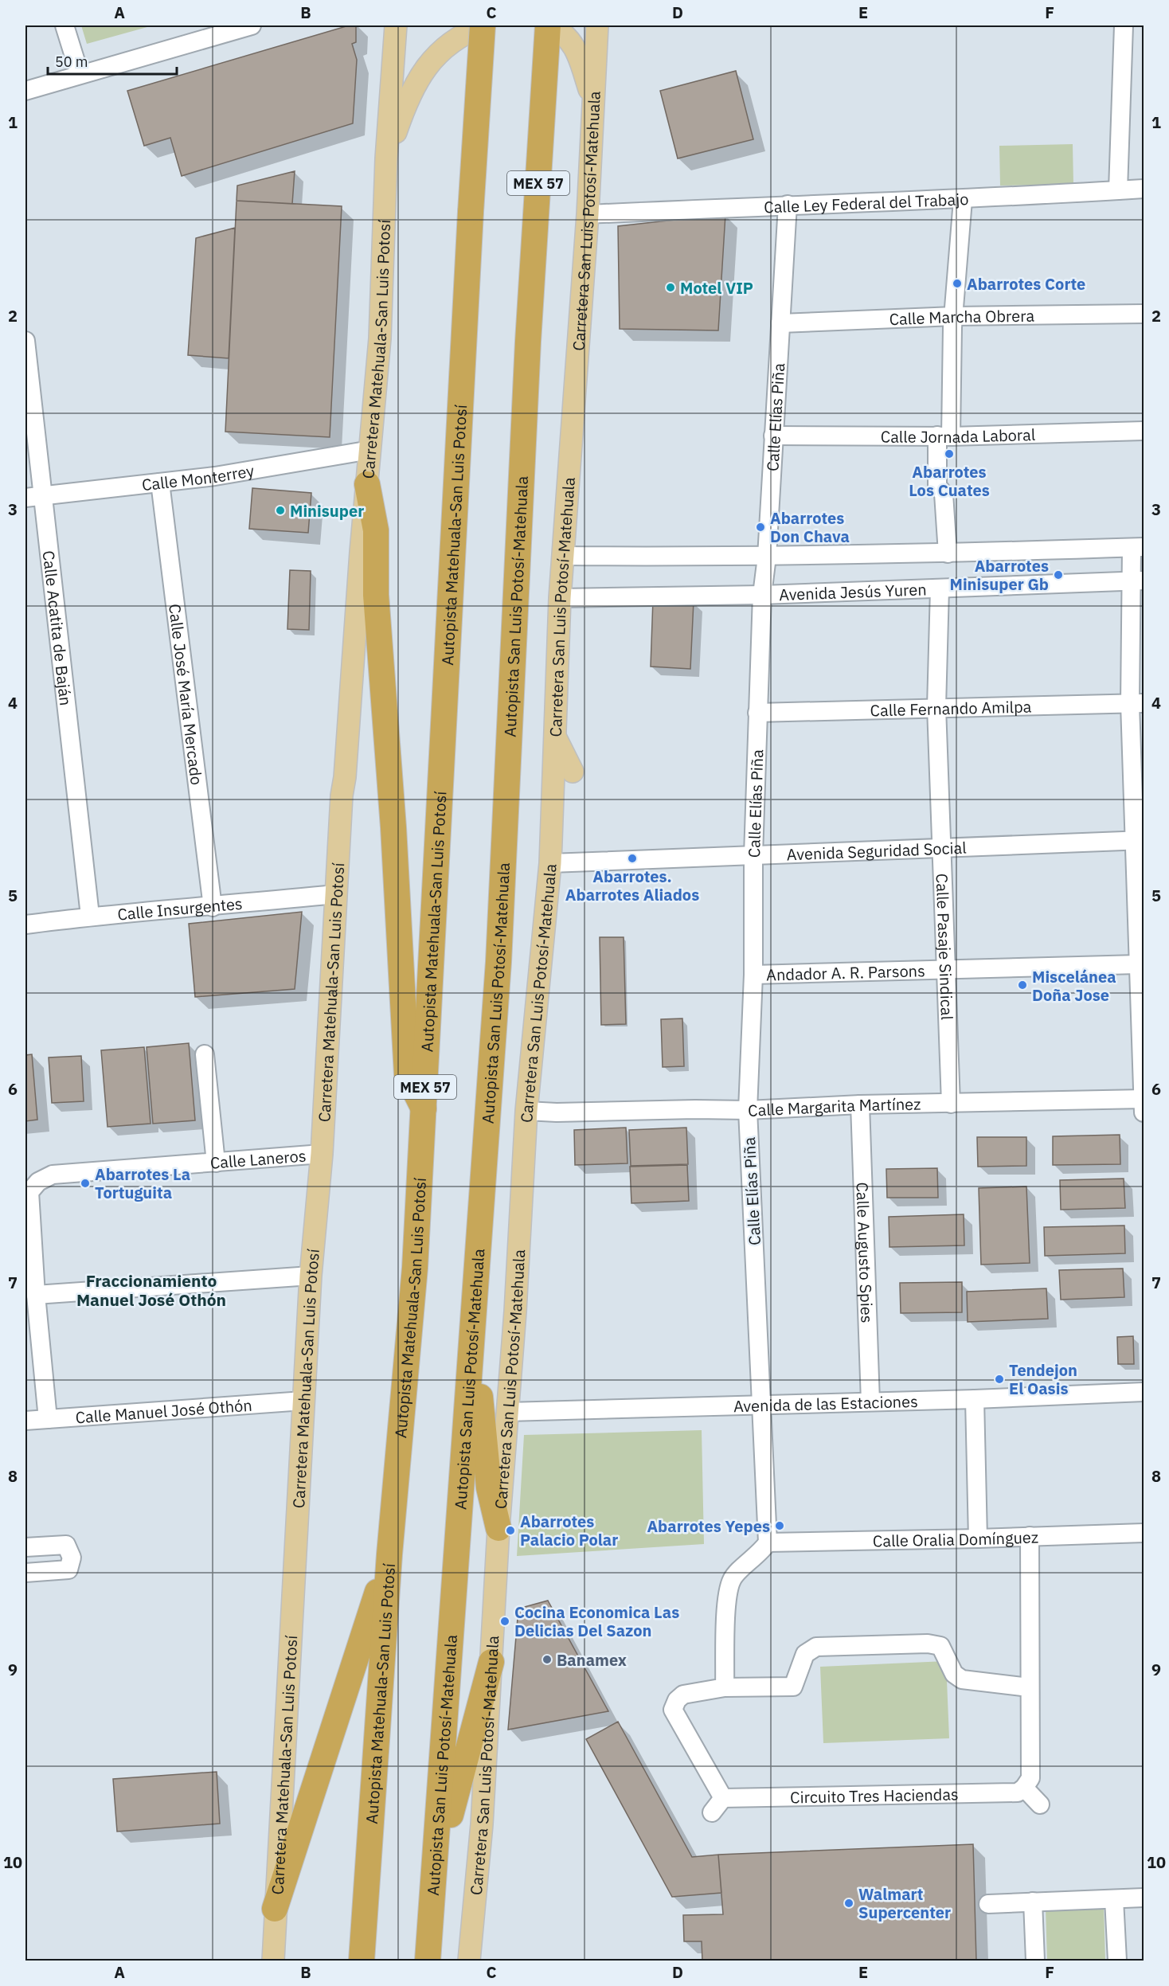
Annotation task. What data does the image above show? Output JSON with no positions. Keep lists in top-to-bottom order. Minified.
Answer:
{"streets":{"highway":["MEX 57","Autopista Matehuala-San Luis Potosí","Autopista San Luis Potosí-Matehuala"],"main road":["Carretera San Luis Potosí-Matehuala","Carretera Matehuala-San Luis Potosí"],"street":["Calle Ley Federal del Trabajo","Calle Marcha Obrera","Calle Elías Piña","Calle Jornada Laboral","Calle Monterrey","Avenida Jesús Yuren","Calle Acatita de Baján","Calle José María Mercado","Calle Fernando Amilpa","Avenida Seguridad Social","Calle Insurgentes","Calle Pasaje Sindical","Andador A. R. Parsons","Calle Margarita Martínez","Calle Laneros","Calle Augusto Spies","Avenida de las Estaciones","Calle Manuel José Othón","Calle Oralia Domínguez","Circuito Tres Haciendas"]},"crossings":[["Calle Ley Federal del Trabajo","Carretera San Luis Potosí-Matehuala"],["Calle Ley Federal del Trabajo","Calle Elías Piña"],["Carretera San Luis Potosí-Matehuala","Avenida Jesús Yuren"],["Carretera San Luis Potosí-Matehuala","Avenida Seguridad Social"],["Carretera San Luis Potosí-Matehuala","Calle Margarita Martínez"],["Carretera San Luis Potosí-Matehuala","Avenida de las Estaciones"],["Calle Marcha Obrera","Calle Elías Piña"],["Carretera Matehuala-San Luis Potosí","Calle Monterrey"],["Carretera Matehuala-San Luis Potosí","Calle Insurgentes"],["Carretera Matehuala-San Luis Potosí","Calle Laneros"],["Carretera Matehuala-San Luis Potosí","Calle Manuel José Othón"],["Calle Elías Piña","Calle Jornada Laboral"],["Calle Elías Piña","Avenida Jesús Yuren"],["Calle Elías Piña","Calle Fernando Amilpa"],["Calle Elías Piña","Avenida Seguridad Social"],["Calle Elías Piña","Andador A. R. Parsons"],["Calle Elías Piña","Calle Margarita Martínez"],["Calle Elías Piña","Avenida de las Estaciones"],["Calle Monterrey","Calle Acatita de Baján"],["Calle Monterrey","Calle José María Mercado"],["Avenida Jesús Yuren","Calle Pasaje Sindical"],["Calle Acatita de Baján","Calle Insurgentes"],["Calle José María Mercado","Calle Insurgentes"],["Calle Fernando Amilpa","Calle Pasaje Sindical"],["Avenida Seguridad Social","Calle Pasaje Sindical"],["Calle Pasaje Sindical","Andador A. R. Parsons"],["Calle Pasaje Sindical","Calle Margarita Martínez"],["Calle Margarita Martínez","Calle Augusto Spies"],["Calle Augusto Spies","Avenida de las Estaciones"]],"districts":["Fraccionamiento Manuel José Othón"],"places":["Abarrotes Corte","Motel VIP","Abarrotes Los Cuates","Minisuper","Abarrotes Don Chava","Abarrotes Minisuper Gb","Abarrotes. Abarrotes Aliados","Miscelánea Doña Jose","Abarrotes La Tortuguita","Tendejon El Oasis","Abarrotes Yepes","Abarrotes Palacio Polar","Cocina Economica Las Delicias Del Sazon","Banamex","Walmart Supercenter"],"scale_bar":"50 m","grid":{"columns":["A","B","C","D","E","F"],"rows":["1","2","3","4","5","6","7","8","9","10"]}}
